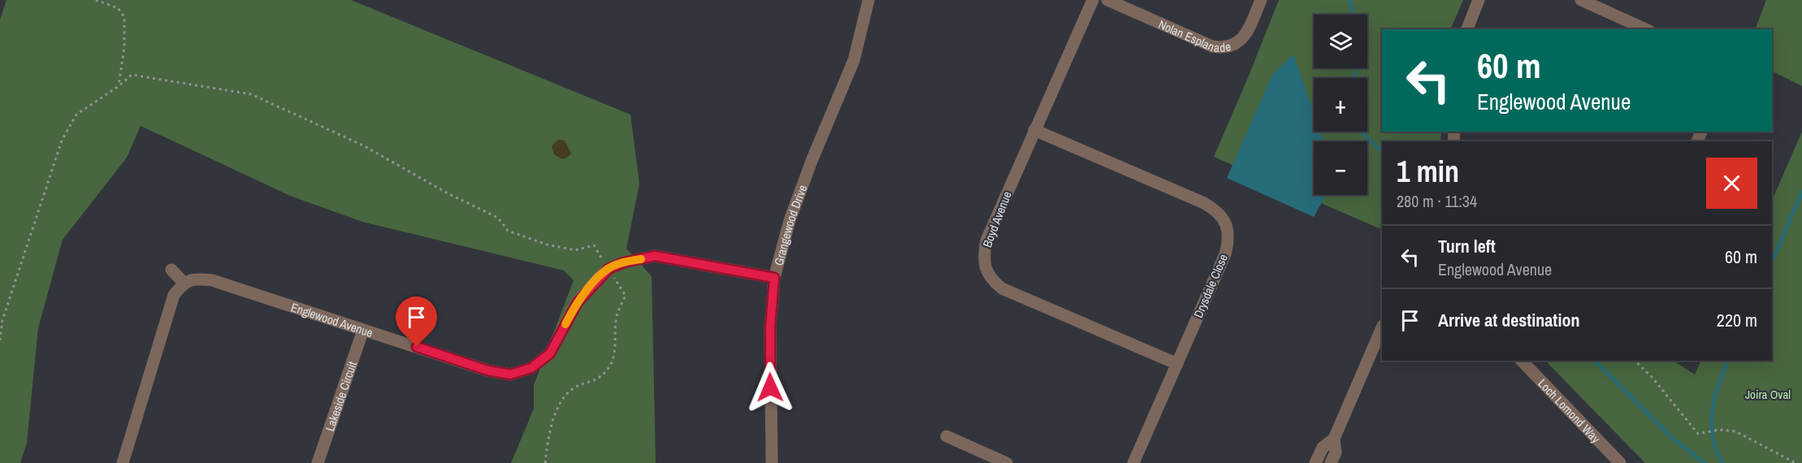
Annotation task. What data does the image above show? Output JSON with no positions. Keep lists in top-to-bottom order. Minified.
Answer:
{"streets":{"street":["Nolan Esplanade","Boyd Avenue","Grangewood Drive","Drysdale Close","Englewood Avenue","Lakeside Circuit","Loch Lomond Way"]},"crossings":[["Boyd Avenue","Drysdale Close"],["Grangewood Drive","Englewood Avenue"],["Englewood Avenue","Lakeside Circuit"]],"parks":["Joira Oval"],"page":{"map_buttons":["+","−"],"turn":["60 m","Englewood Avenue"],"heading":["1 min","280 m · 11:34"],"list":[{"name":"Turn left","note":"Englewood Avenue","value":"60 m"},{"name":"Arrive at destination","value":"220 m"}]}}
